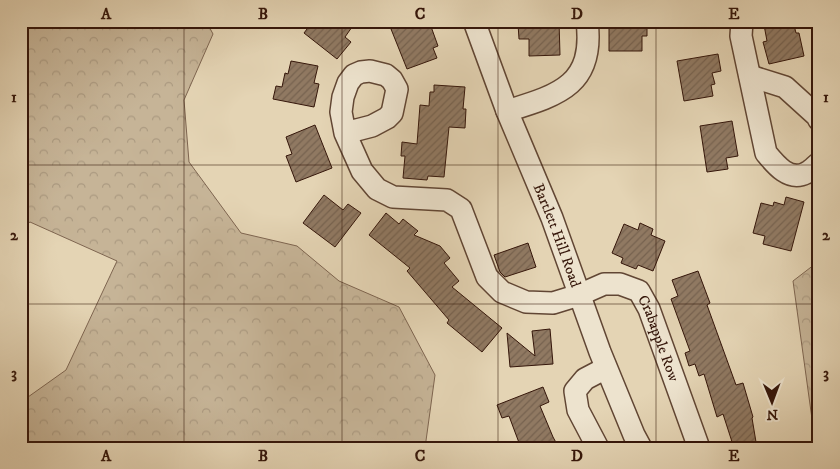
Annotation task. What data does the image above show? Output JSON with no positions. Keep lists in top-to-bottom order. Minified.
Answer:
{"streets":{"street":["Bartlett Hill Road","Crabapple Row"]},"crossings":[["Bartlett Hill Road","Crabapple Row"]],"north":"bottom","grid":{"columns":["A","B","C","D","E"],"rows":["1","2","3"]}}
